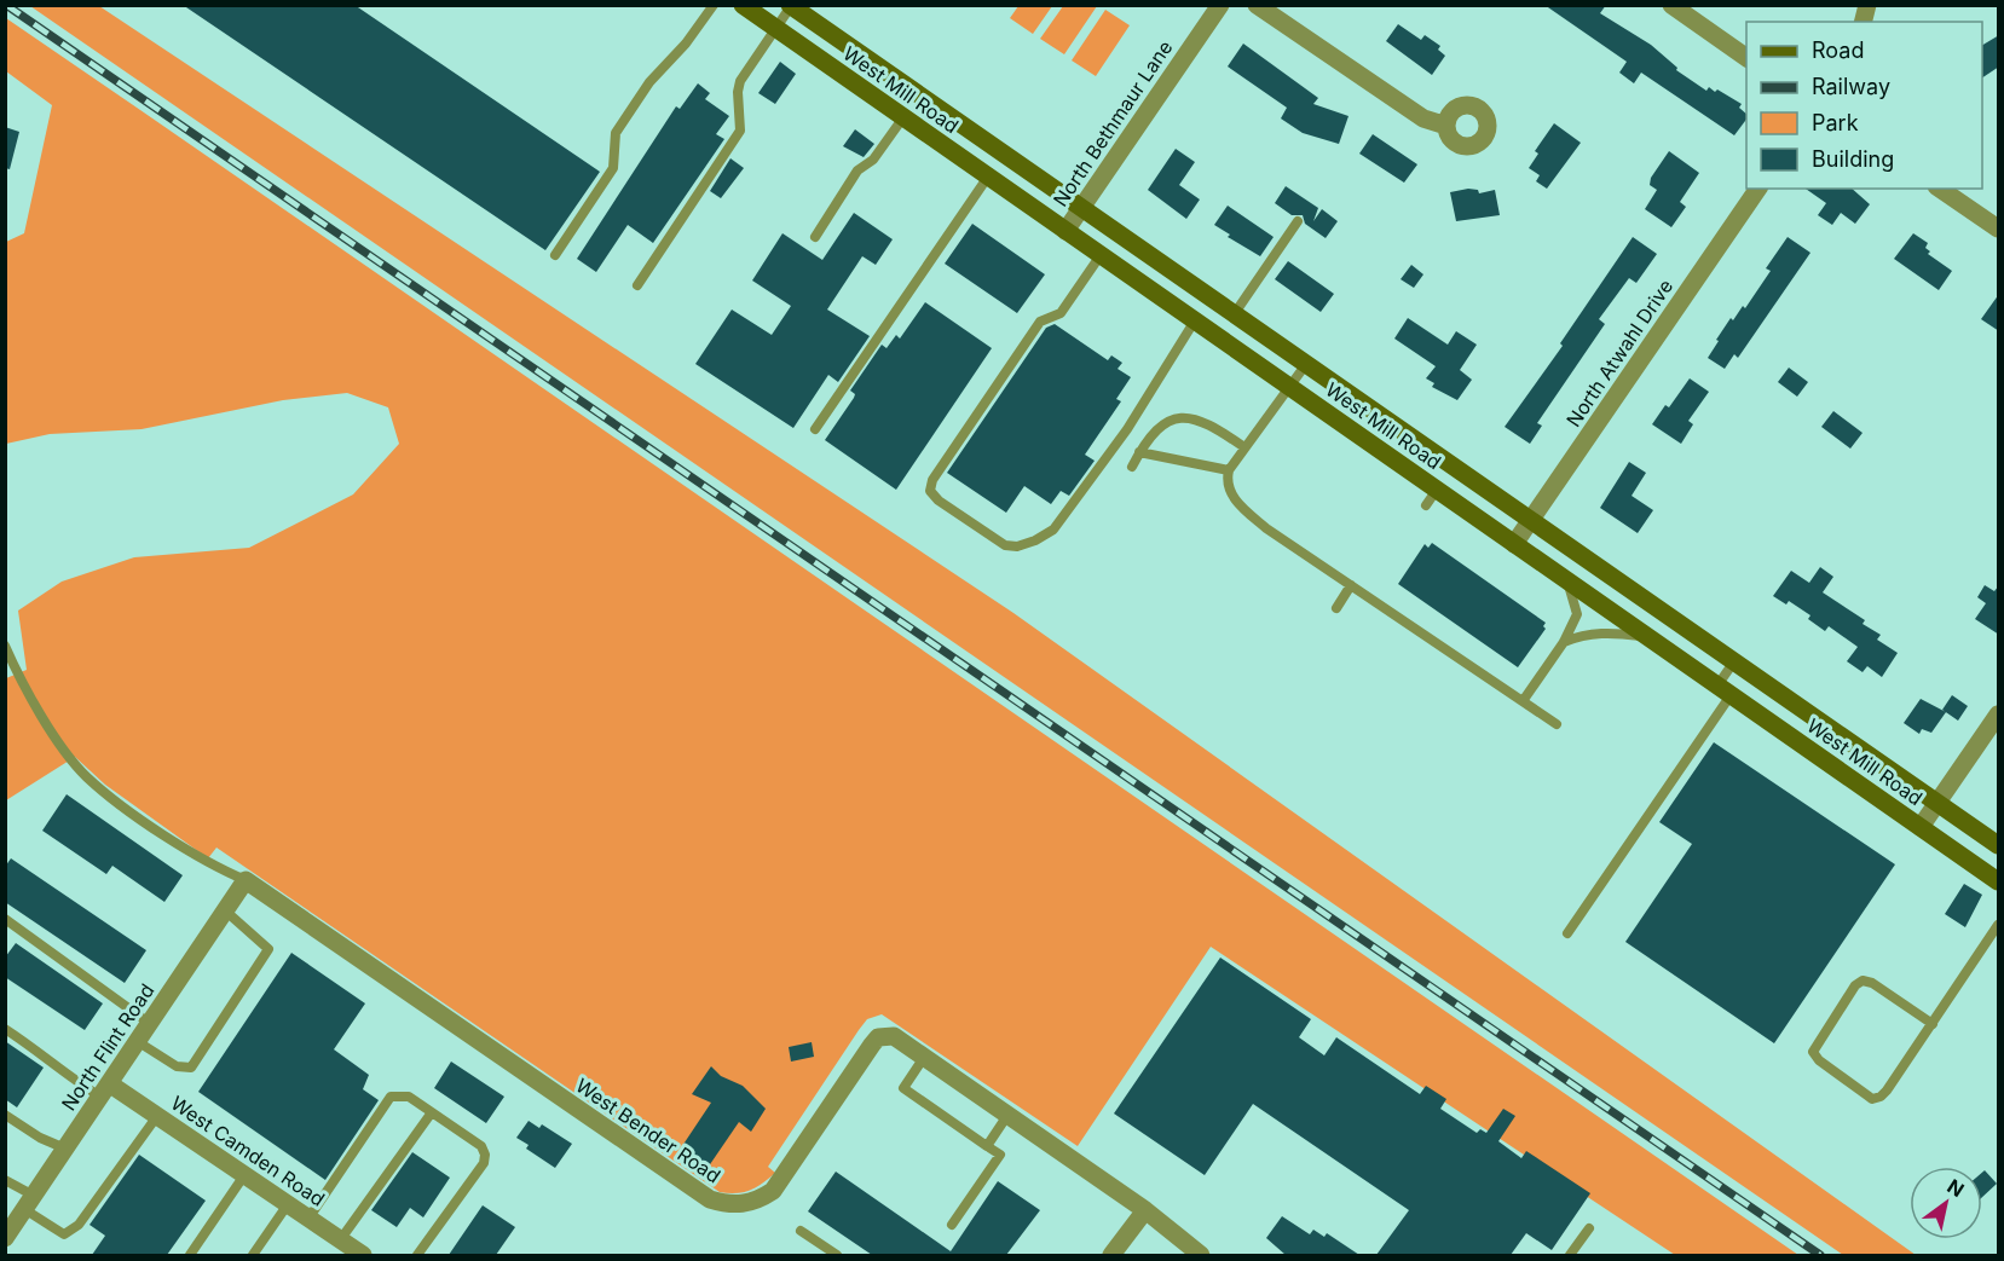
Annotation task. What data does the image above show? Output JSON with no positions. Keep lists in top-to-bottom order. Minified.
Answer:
{"streets":{"main road":["West Mill Road"],"street":["North Bethmaur Lane","North Atwahl Drive","North Flint Road","West Bender Road","West Camden Road"]},"crossings":[["West Mill Road","North Bethmaur Lane"],["West Mill Road","North Atwahl Drive"],["North Flint Road","West Bender Road"],["North Flint Road","West Camden Road"]],"legend":["Road","Railway","Park","Building"],"north":"top right"}
